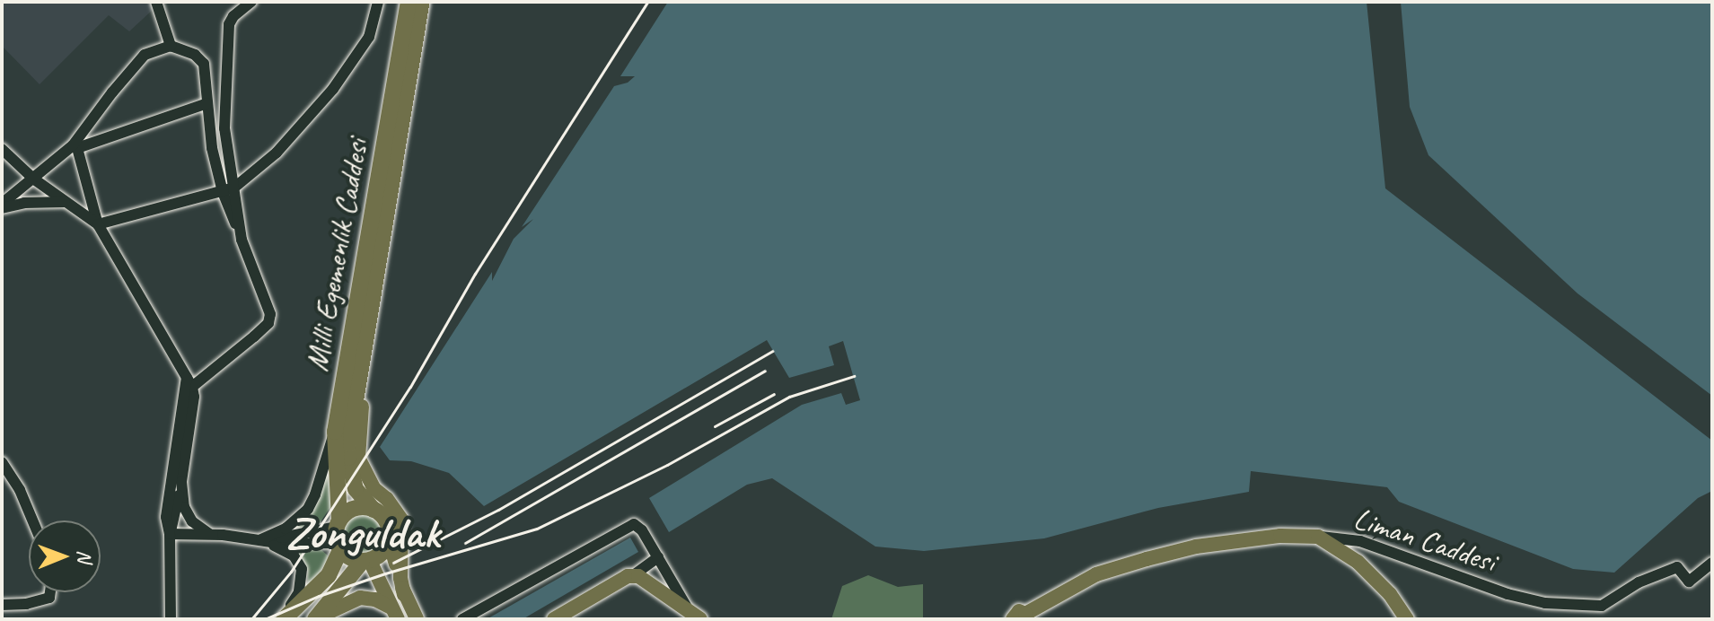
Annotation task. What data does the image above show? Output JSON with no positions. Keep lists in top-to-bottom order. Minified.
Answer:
{"streets":{"highway":["Milli Egemenlik Caddesi"],"main road":["Liman Caddesi"]},"districts":["Zonguldak"],"north":"right"}
